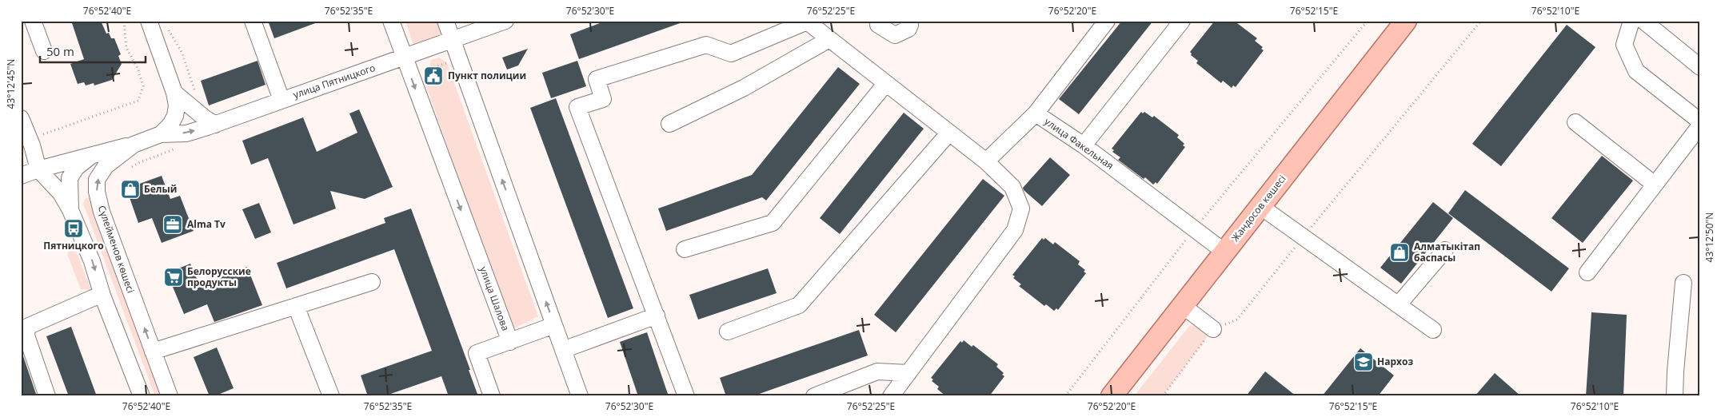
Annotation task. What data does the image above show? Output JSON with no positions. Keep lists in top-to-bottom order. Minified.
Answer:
{"streets":{"main road":["Жандосов көшесі"],"street":["улица Пятницкого","улица Факельная","Сүлейменов көшесі","улица Шалова"]},"crossings":[["улица Пятницкого","Сүлейменов көшесі"],["улица Пятницкого","улица Шалова"],["улица Факельная","Жандосов көшесі"]],"places":{"public building":["Пункт полиции"],"shop":["Белый","Алматыкітап баспасы"],"office":["Alma Tv"],"bus stop":["Пятницкого"],"supermarket":["Белорусские продукты"],"school or university":["Нархоз"]},"scale_bar":"50 m","coordinates":["76°52'40\"E","76°52'35\"E","76°52'30\"E","76°52'25\"E","76°52'20\"E","76°52'15\"E","76°52'10\"E","43°12'45\"N","43°12'50\"N"]}
